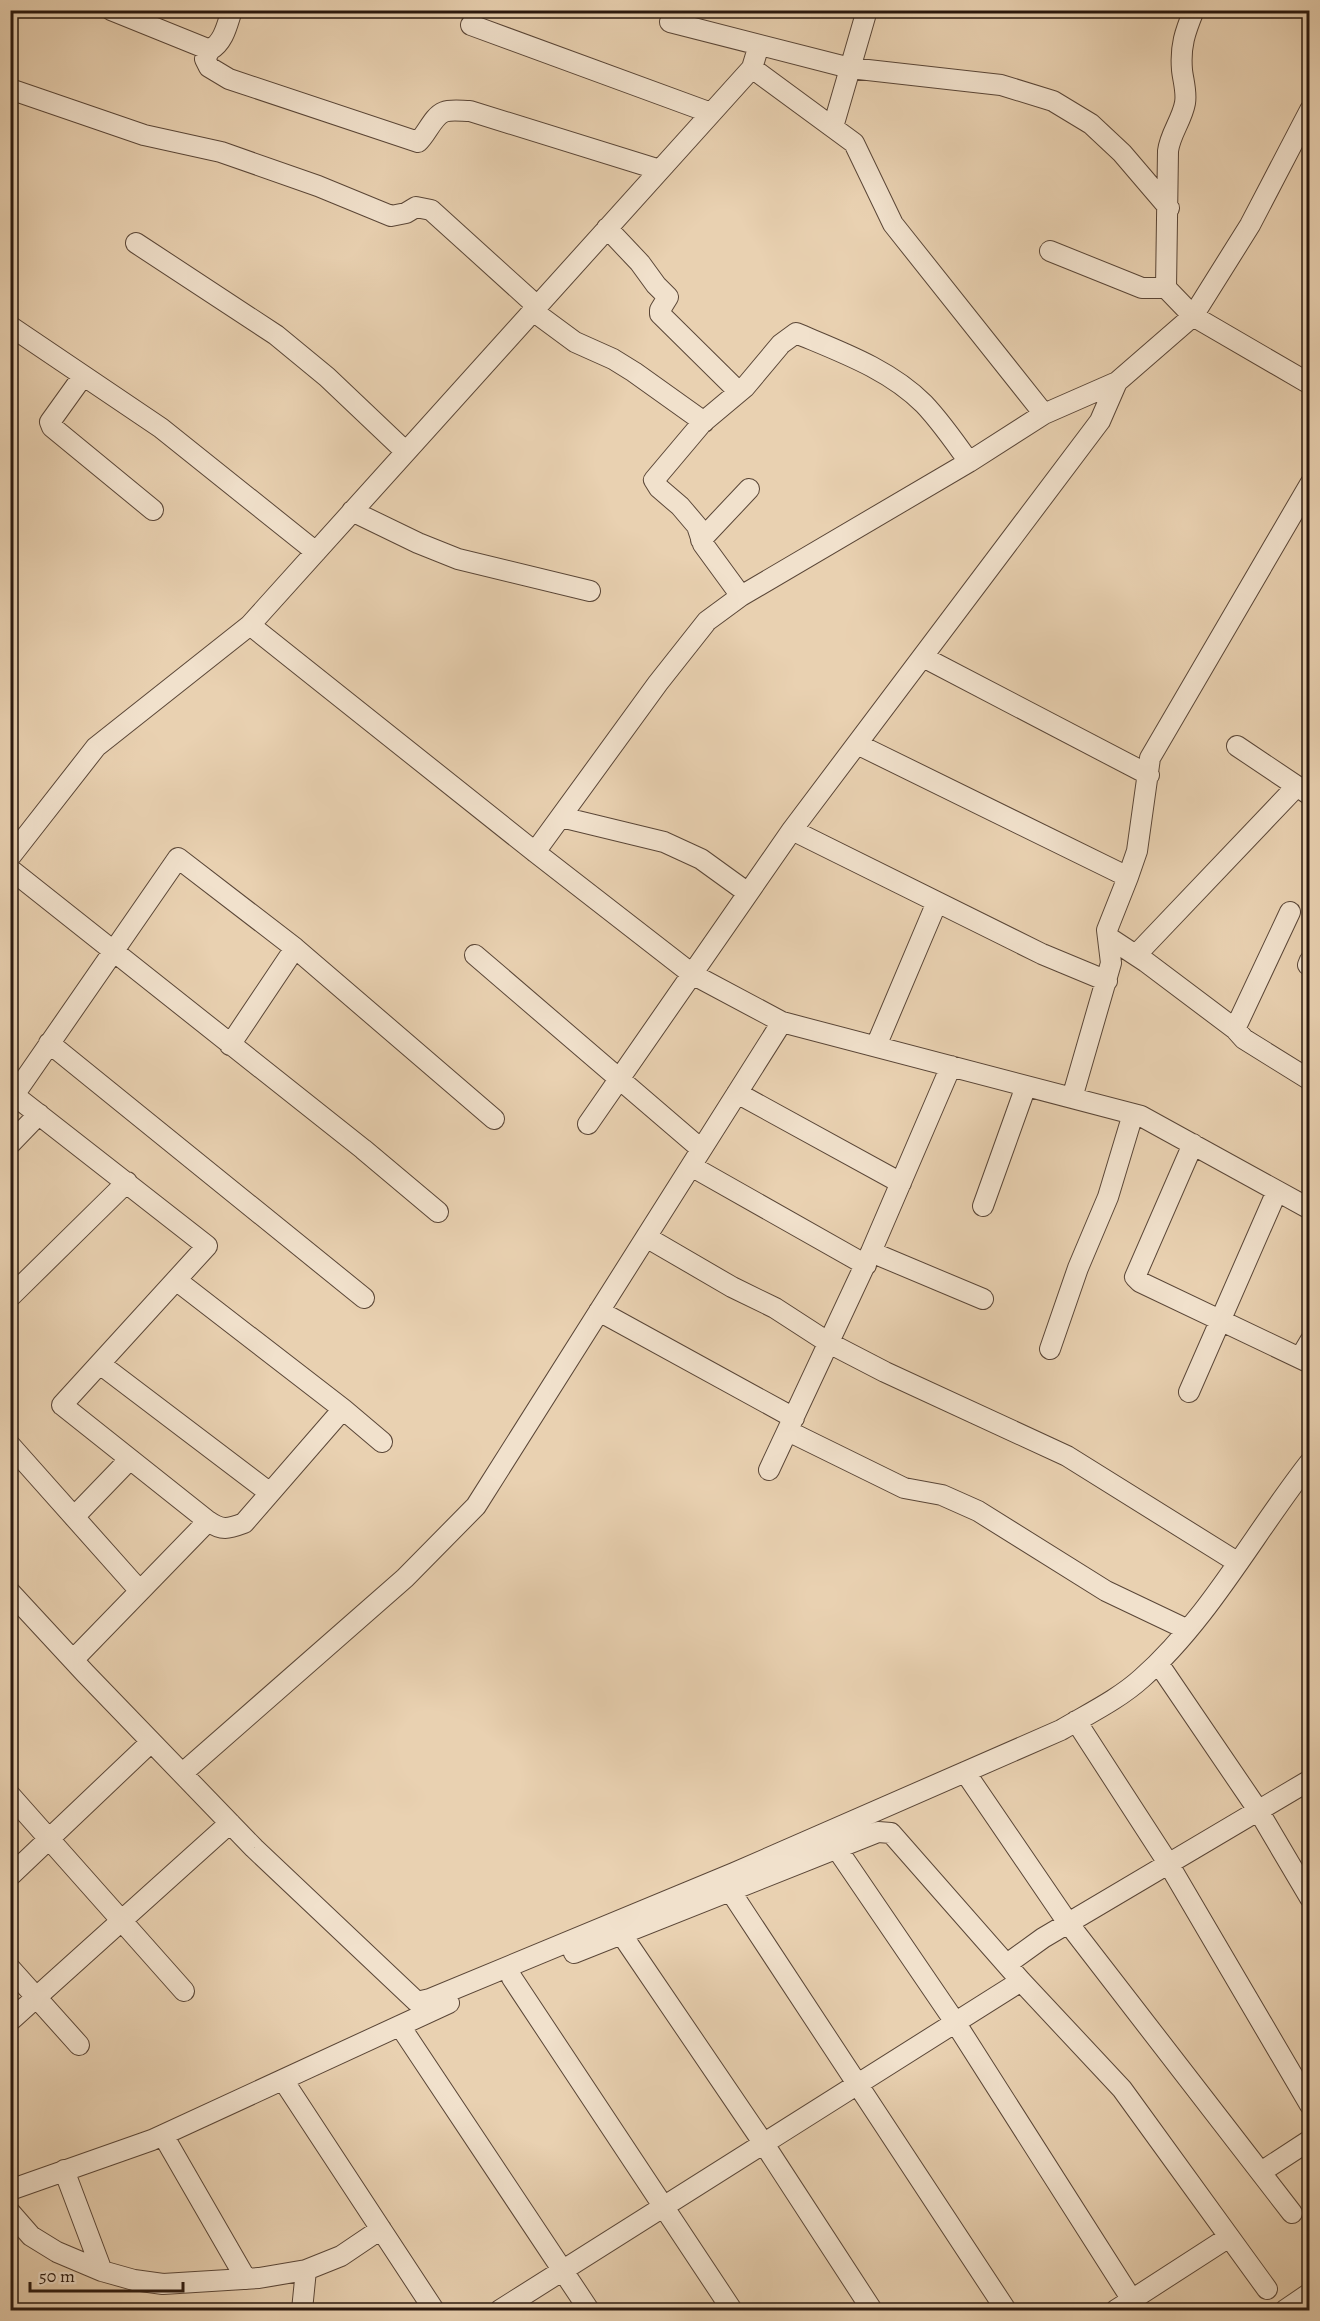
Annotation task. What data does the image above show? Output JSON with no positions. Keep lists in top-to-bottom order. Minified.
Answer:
{"scale_bar":"50 m"}
